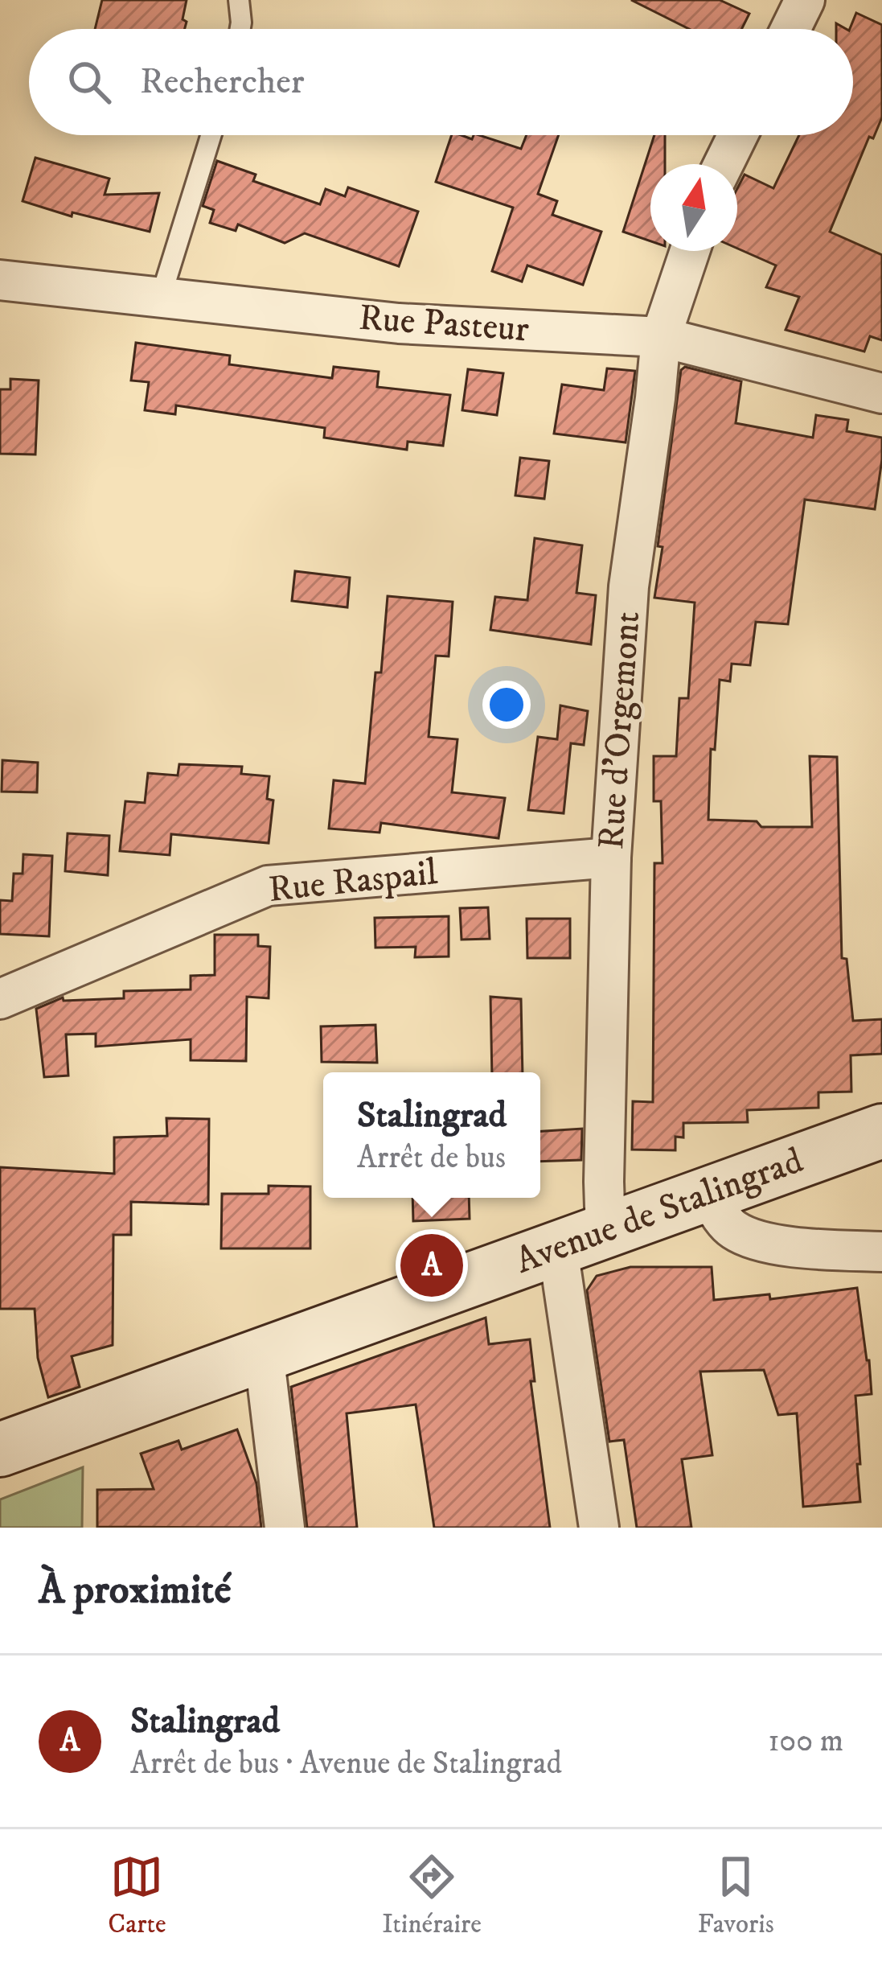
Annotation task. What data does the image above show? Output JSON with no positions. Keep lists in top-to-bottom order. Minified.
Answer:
{"streets":{"main road":["Avenue de Stalingrad"],"street":["Rue Pasteur","Rue d'Orgemont","Rue Raspail"]},"crossings":[["Rue Pasteur","Rue d'Orgemont"],["Rue d'Orgemont","Rue Raspail"],["Rue d'Orgemont","Avenue de Stalingrad"]],"north":"top","page":{"search":"Rechercher","popup":["Stalingrad","Arrêt de bus"],"pins":"A","heading":"À proximité","list":[{"mark":"A","name":"Stalingrad","note":"Arrêt de bus · Avenue de Stalingrad","value":"100 m"}],"nav":["Carte","Itinéraire","Favoris"]}}
